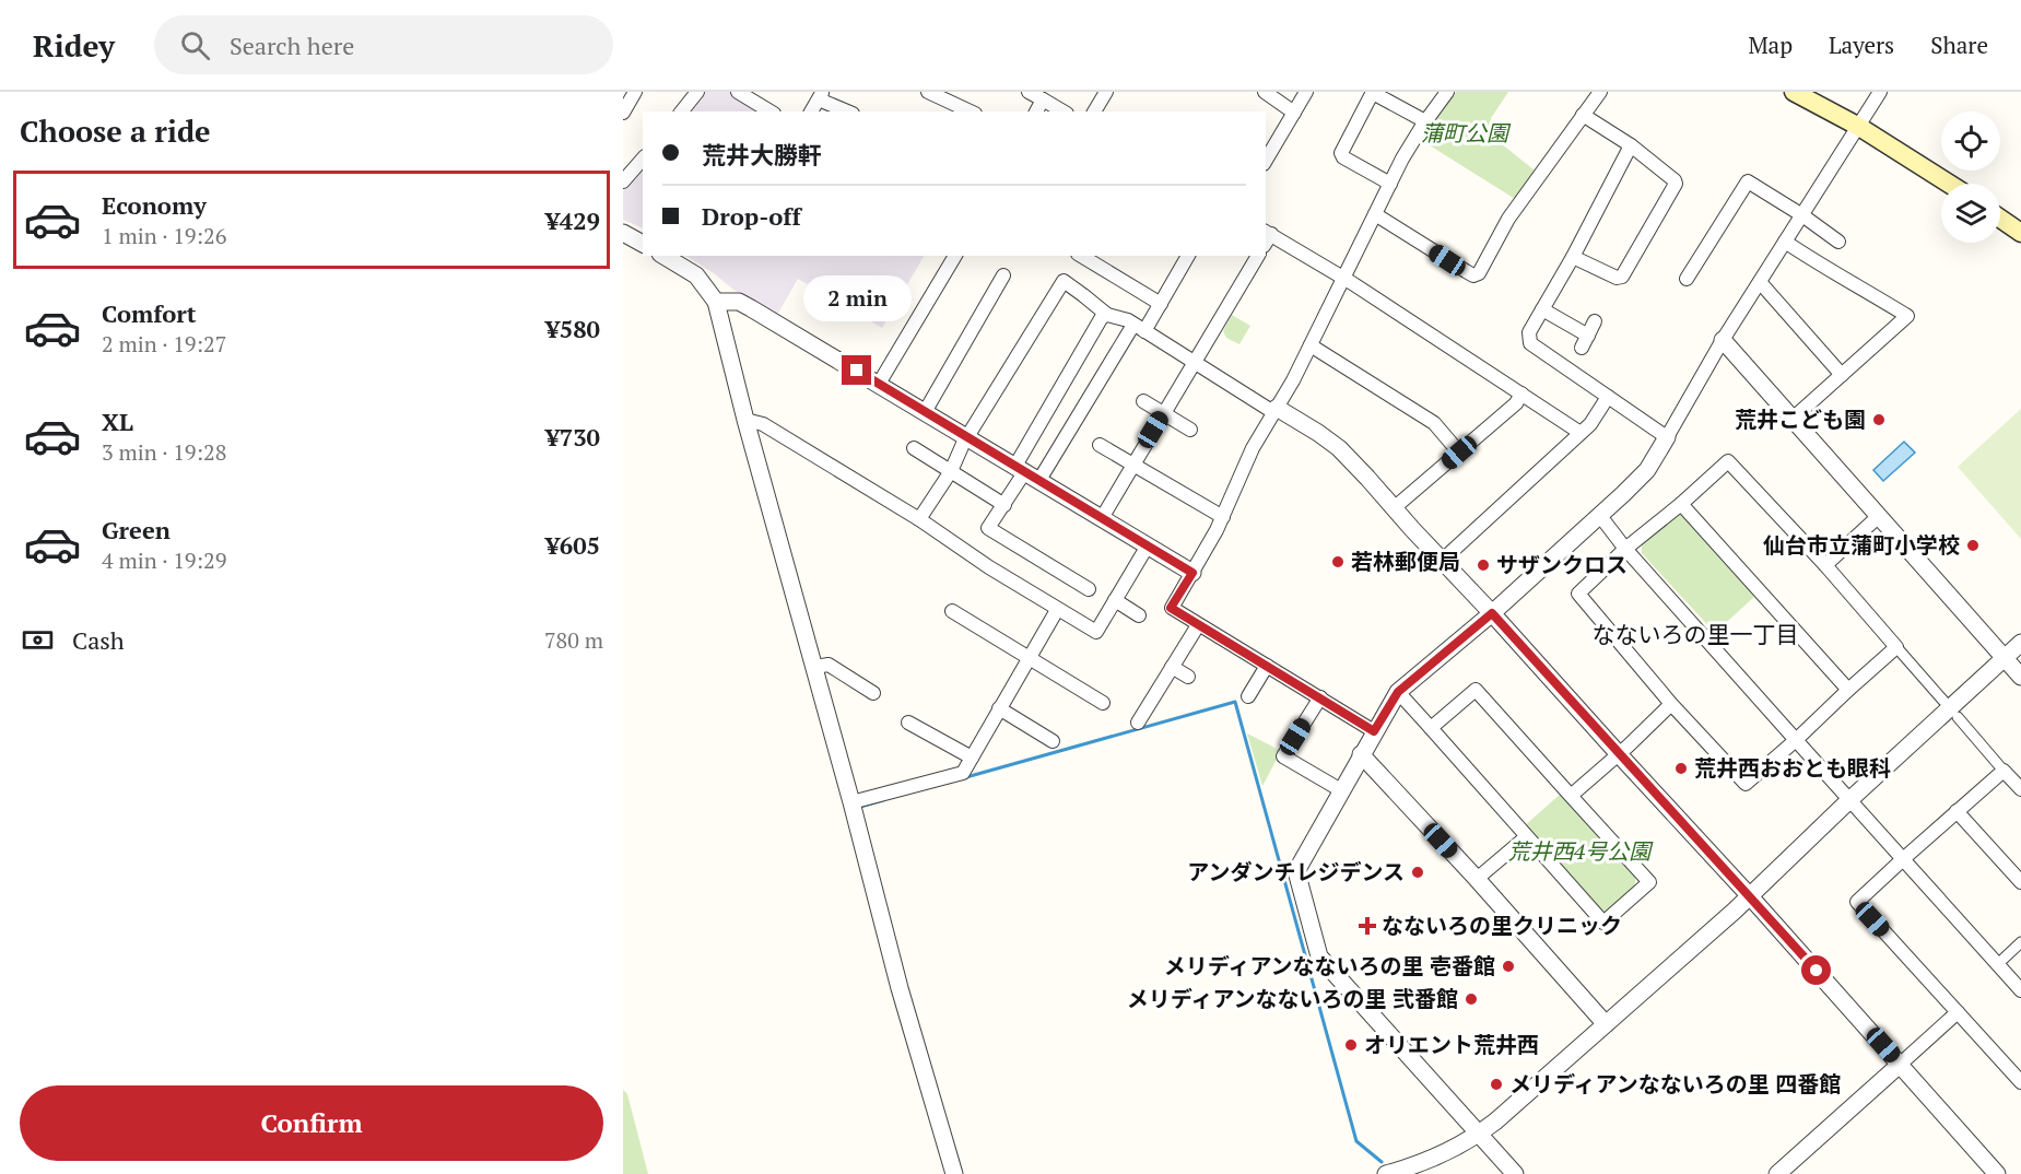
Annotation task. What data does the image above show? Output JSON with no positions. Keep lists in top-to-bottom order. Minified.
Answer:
{"districts":["なないろの里一丁目"],"parks":["蒲町公園","荒井西4号公園"],"places":{"other":["荒井こども園","仙台市立蒲町小学校","若林郵便局","サザンクロス","荒井西おおとも眼科","アンダンチレジデンス","メリディアンなないろの里 壱番館","メリディアンなないろの里 弐番館","オリエント荒井西","メリディアンなないろの里 四番館"],"health":["なないろの里クリニック"]},"page":{"header":"Ridey","search":"Search here","nav":["Map","Layers","Share"],"heading":"Choose a ride","banner":["荒井大勝軒","Drop-off"],"list":[{"name":"Economy","note":"1 min · 19:26","value":"¥429"},{"name":"Comfort","note":"2 min · 19:27","value":"¥580"},{"name":"XL","note":"3 min · 19:28","value":"¥730"},{"name":"Green","note":"4 min · 19:29","value":"¥605"}],"bubble":"2 min","pay":["Cash","780 m"],"buttons":"Confirm"}}
